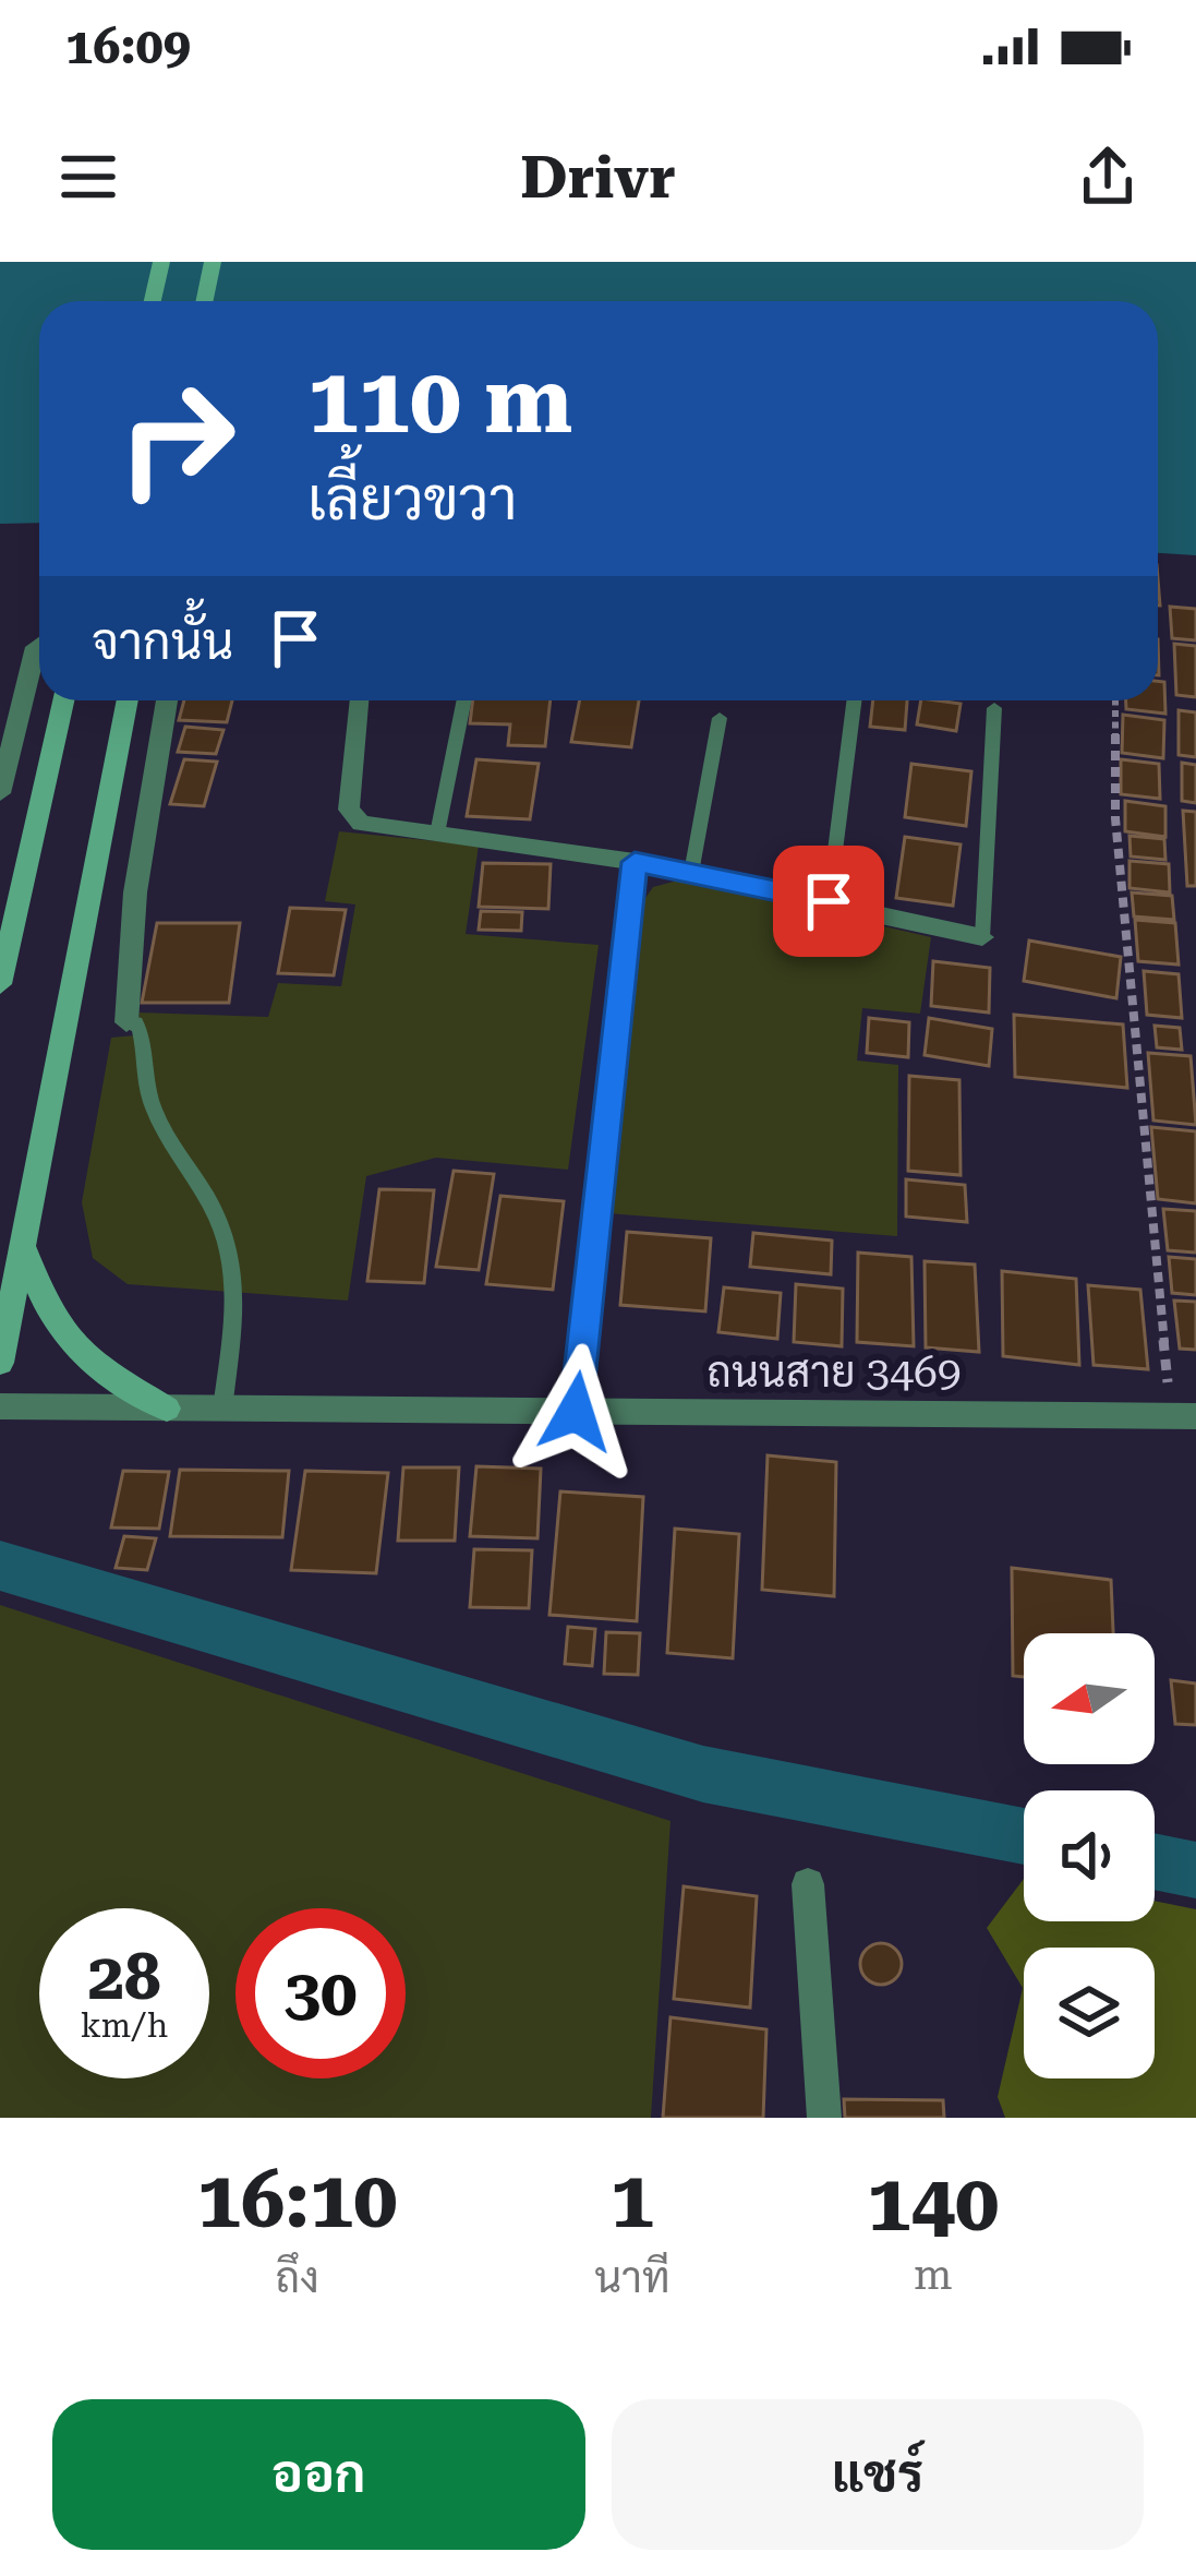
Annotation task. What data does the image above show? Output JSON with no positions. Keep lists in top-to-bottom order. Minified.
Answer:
{"streets":{"street":["ถนนสาย 3469"]},"north":"left","page":{"status":"16:09","header":"Drivr","turn":["110 m","เลี้ยวขวา"],"then":"จากนั้น","speed":"28 km/h","limit":"30","eta":["16:10","ถึง","1","นาที","140","m"],"buttons":["ออก","แชร์"]}}
